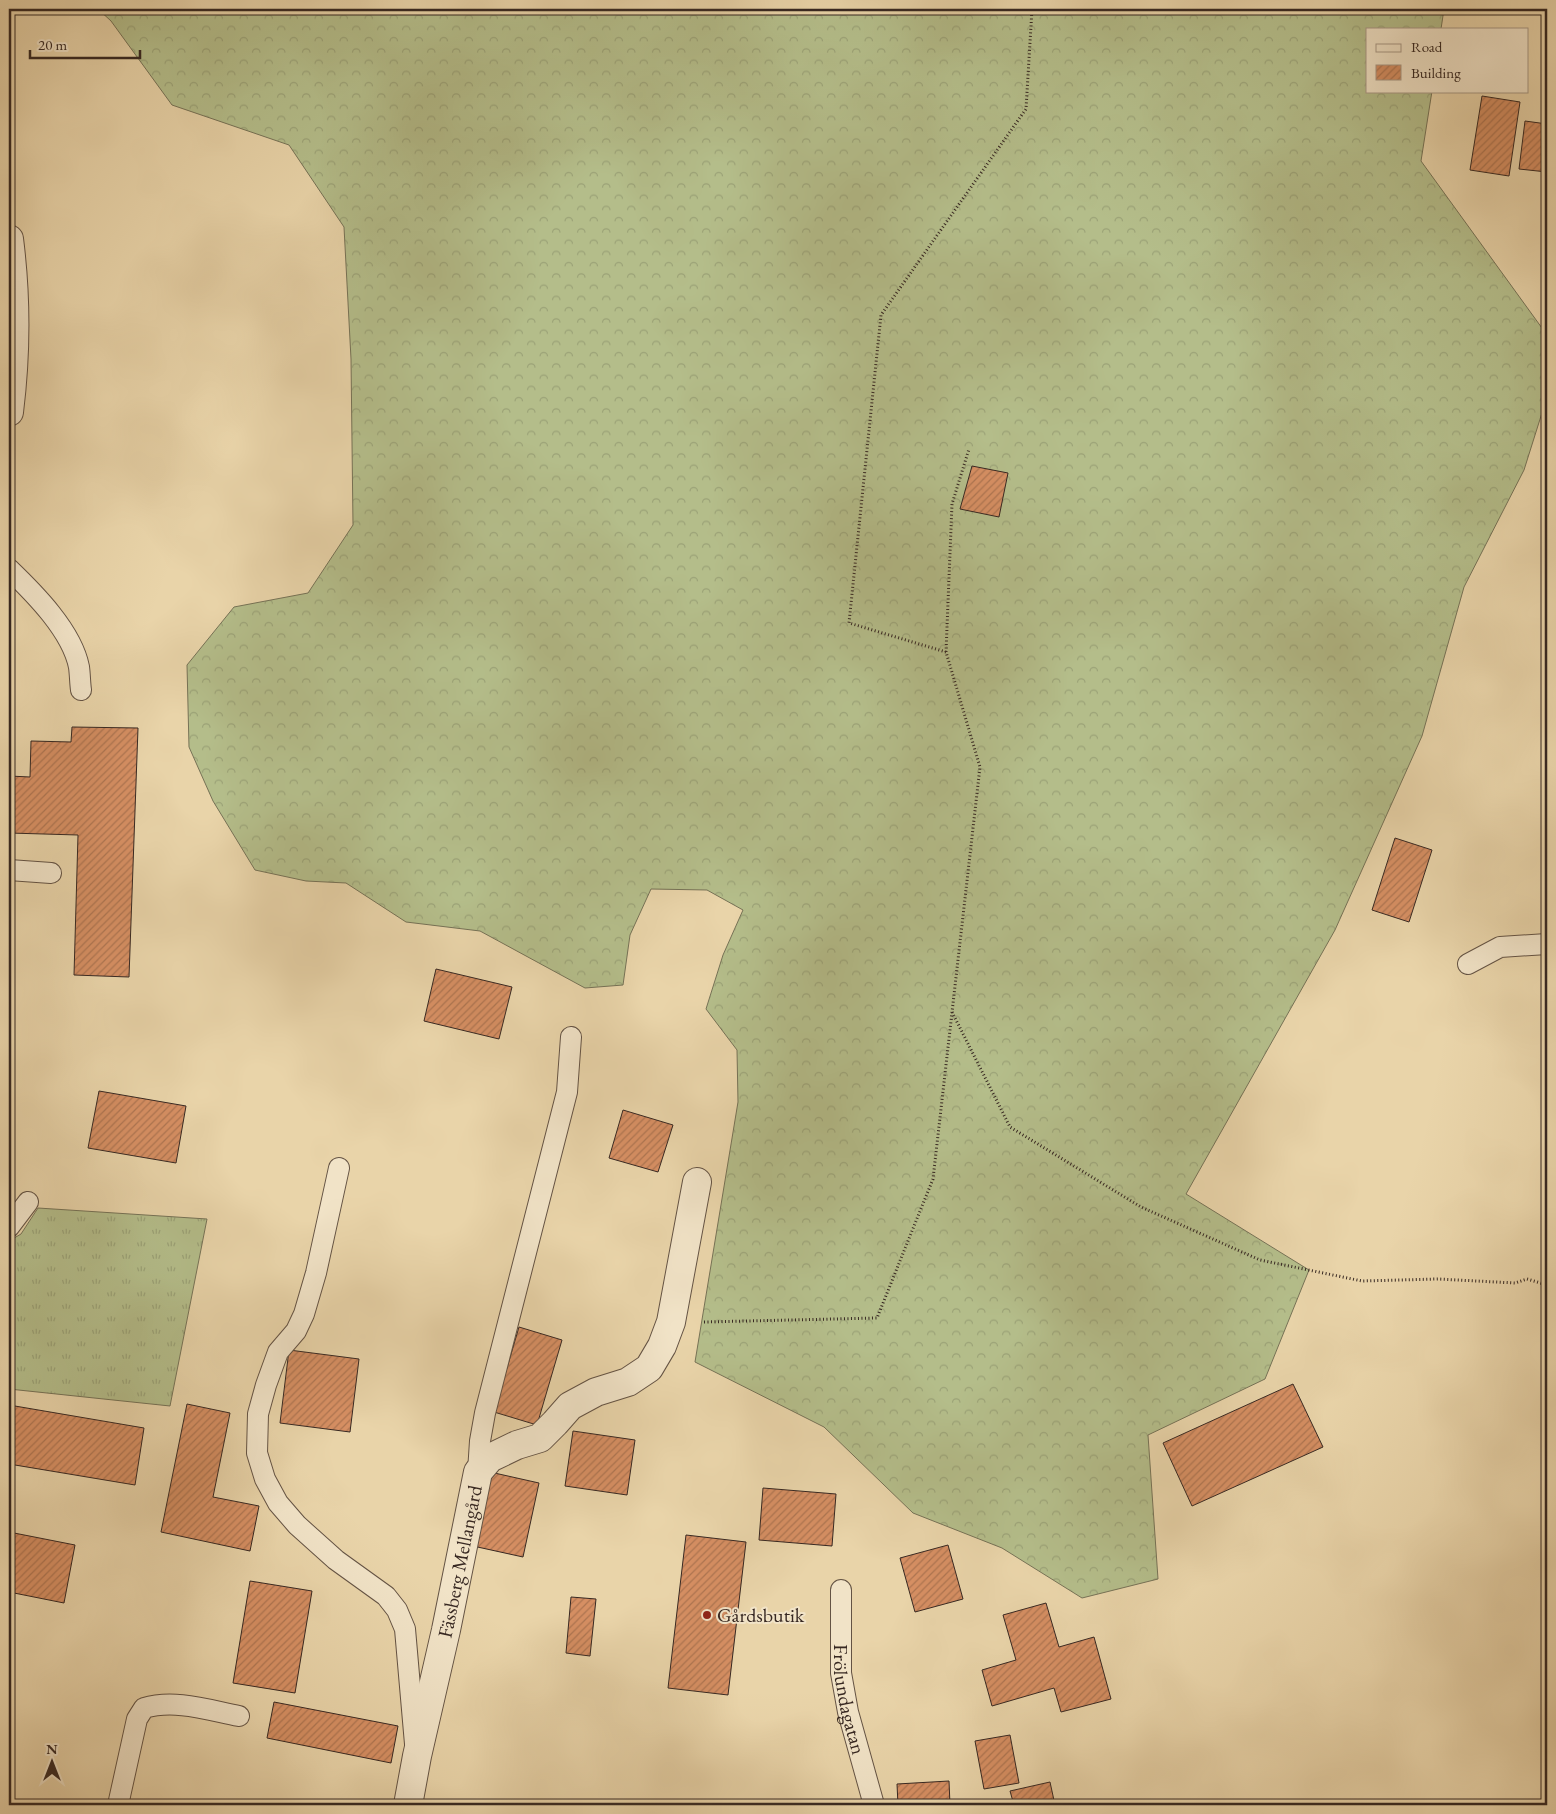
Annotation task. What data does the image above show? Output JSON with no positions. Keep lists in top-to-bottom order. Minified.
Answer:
{"streets":{"street":["Fässberg Mellangård"],"lane":["Frölundagatan"]},"places":["Gårdsbutik"],"legend":["Road","Building"],"scale_bar":"20 m","north":"top"}
